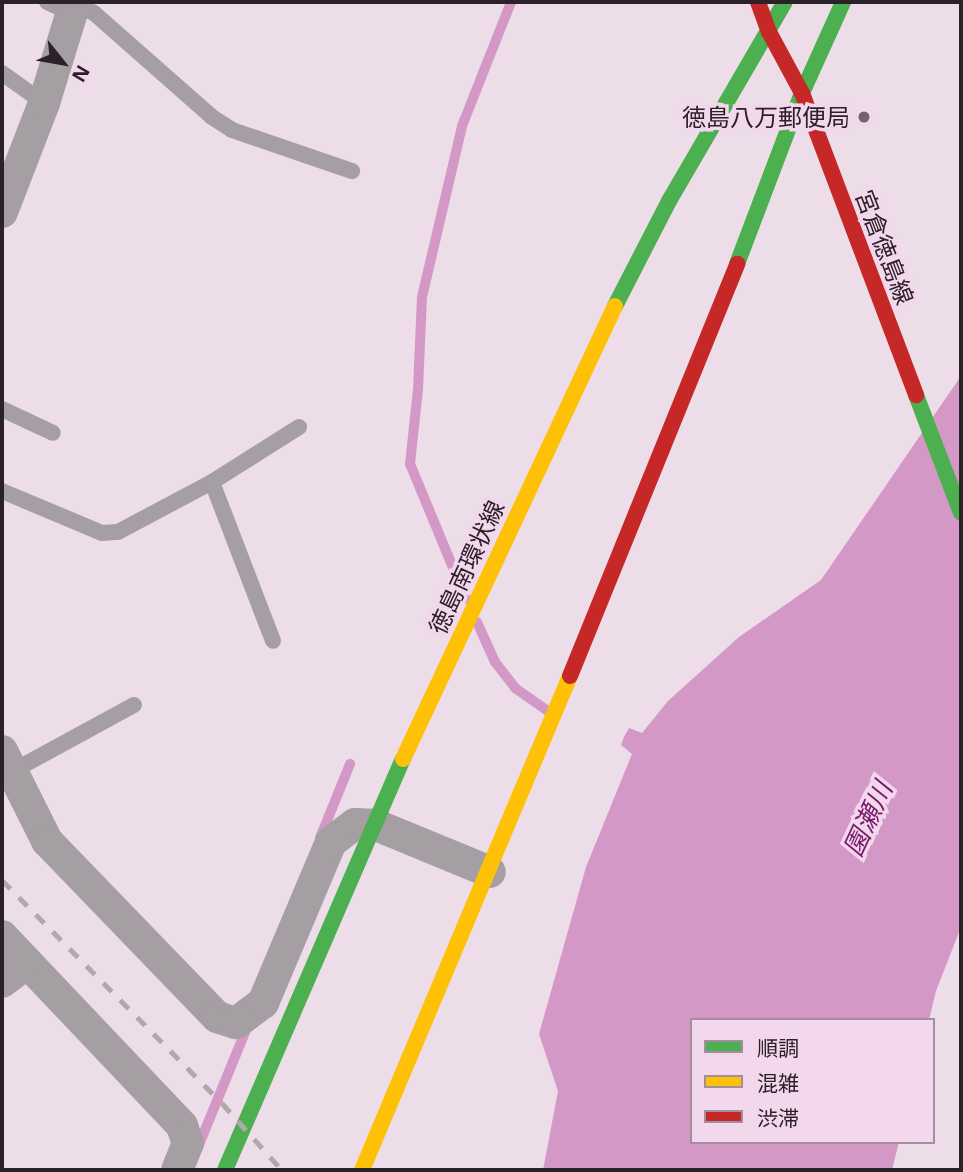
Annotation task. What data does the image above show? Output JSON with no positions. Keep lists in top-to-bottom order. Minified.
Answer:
{"streets":{"main road":["宮倉徳島線","徳島南環状線"]},"crossings":[["宮倉徳島線","徳島南環状線"]],"water":["園瀬川"],"places":["徳島八万郵便局"],"legend":["順調","混雑","渋滞"],"north":"bottom right"}
